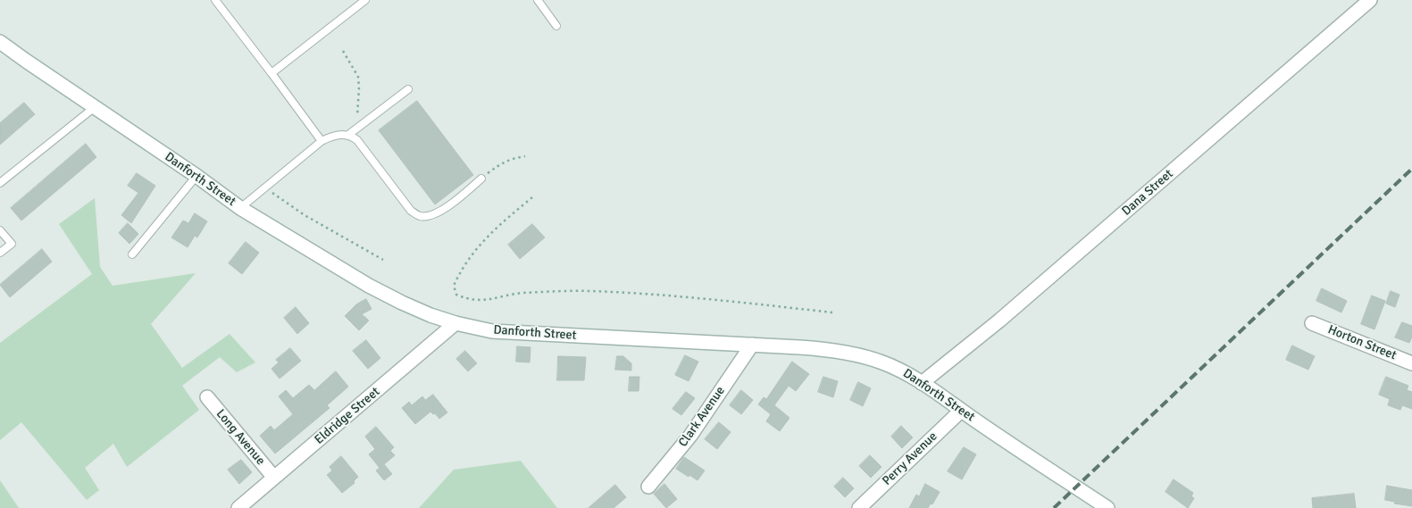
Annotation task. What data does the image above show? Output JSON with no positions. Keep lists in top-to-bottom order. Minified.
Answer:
{"streets":{"street":["Danforth Street","Dana Street","Horton Street","Eldridge Street","Clark Avenue","Long Avenue","Perry Avenue"]},"crossings":[["Danforth Street","Dana Street"],["Danforth Street","Eldridge Street"],["Danforth Street","Clark Avenue"],["Danforth Street","Perry Avenue"],["Eldridge Street","Long Avenue"]]}
